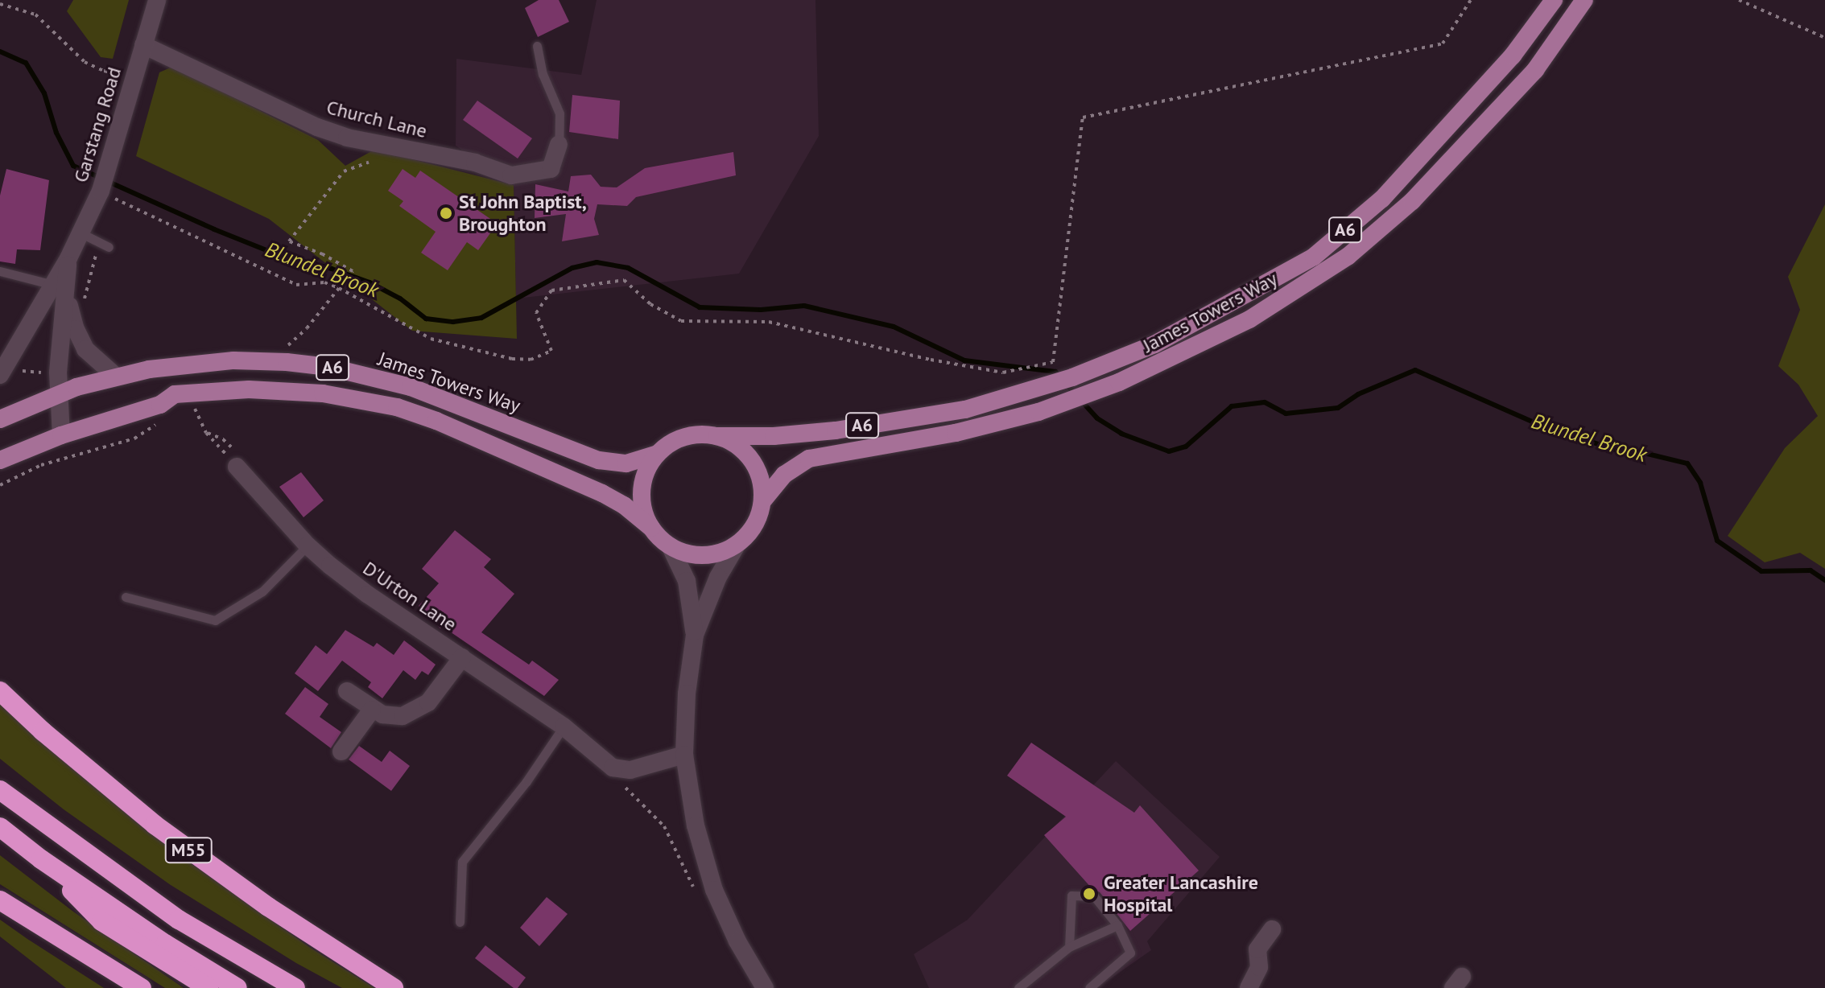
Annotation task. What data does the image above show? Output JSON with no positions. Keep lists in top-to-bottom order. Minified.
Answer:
{"streets":{"highway":["M55"],"main road":["A6","James Towers Way"],"street":["Church Lane","Garstang Road","D'Urton Lane"]},"crossings":[["Church Lane","Garstang Road"],["Garstang Road","A6"],["Garstang Road","James Towers Way"],["A6","James Towers Way"]],"water":["Blundel Brook"],"places":["St John Baptist, Broughton","Greater Lancashire Hospital"]}
